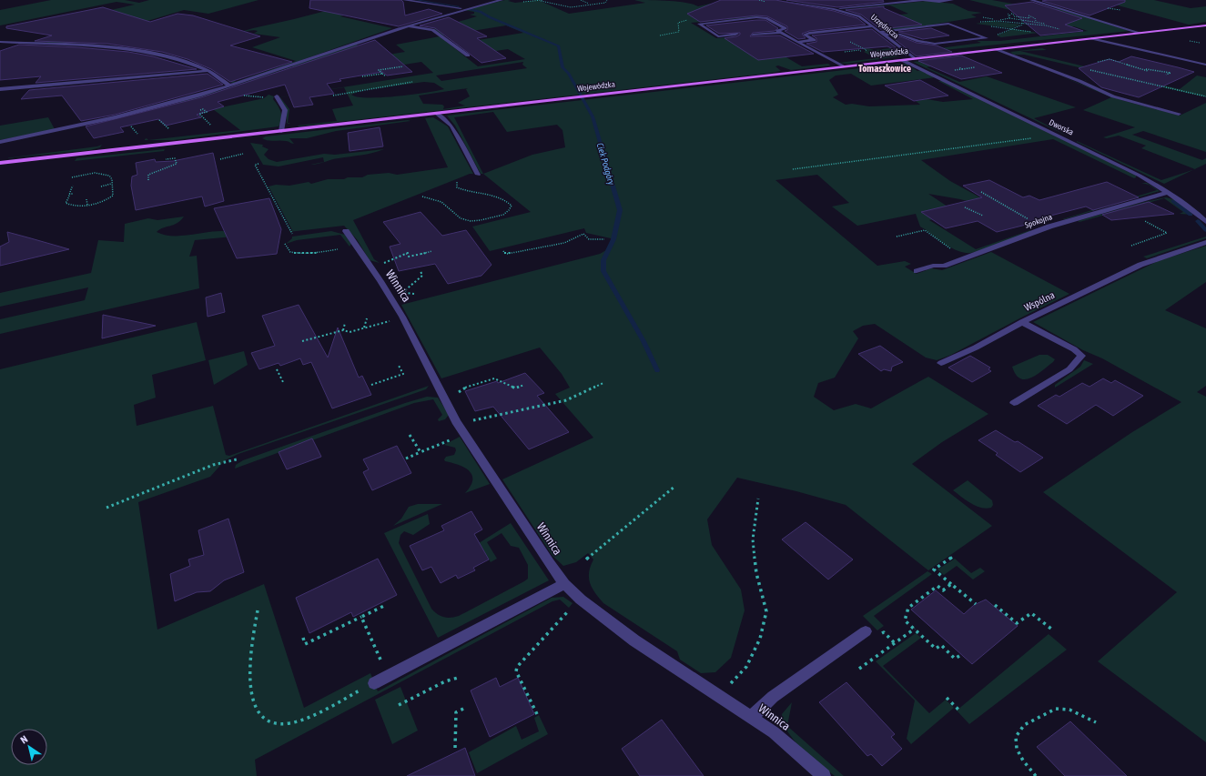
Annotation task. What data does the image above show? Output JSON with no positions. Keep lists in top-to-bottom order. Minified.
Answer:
{"streets":{"main road":["Wojewódzka"],"street":["Urzędnicza","Dworska","Spokojna","Winnica","Wspólna"]},"crossings":[["Urzędnicza","Wojewódzka"],["Wojewódzka","Dworska"],["Dworska","Spokojna"]],"districts":["Tomaszkowice"],"water":["Ciek Podgóry"],"north":"top left"}
